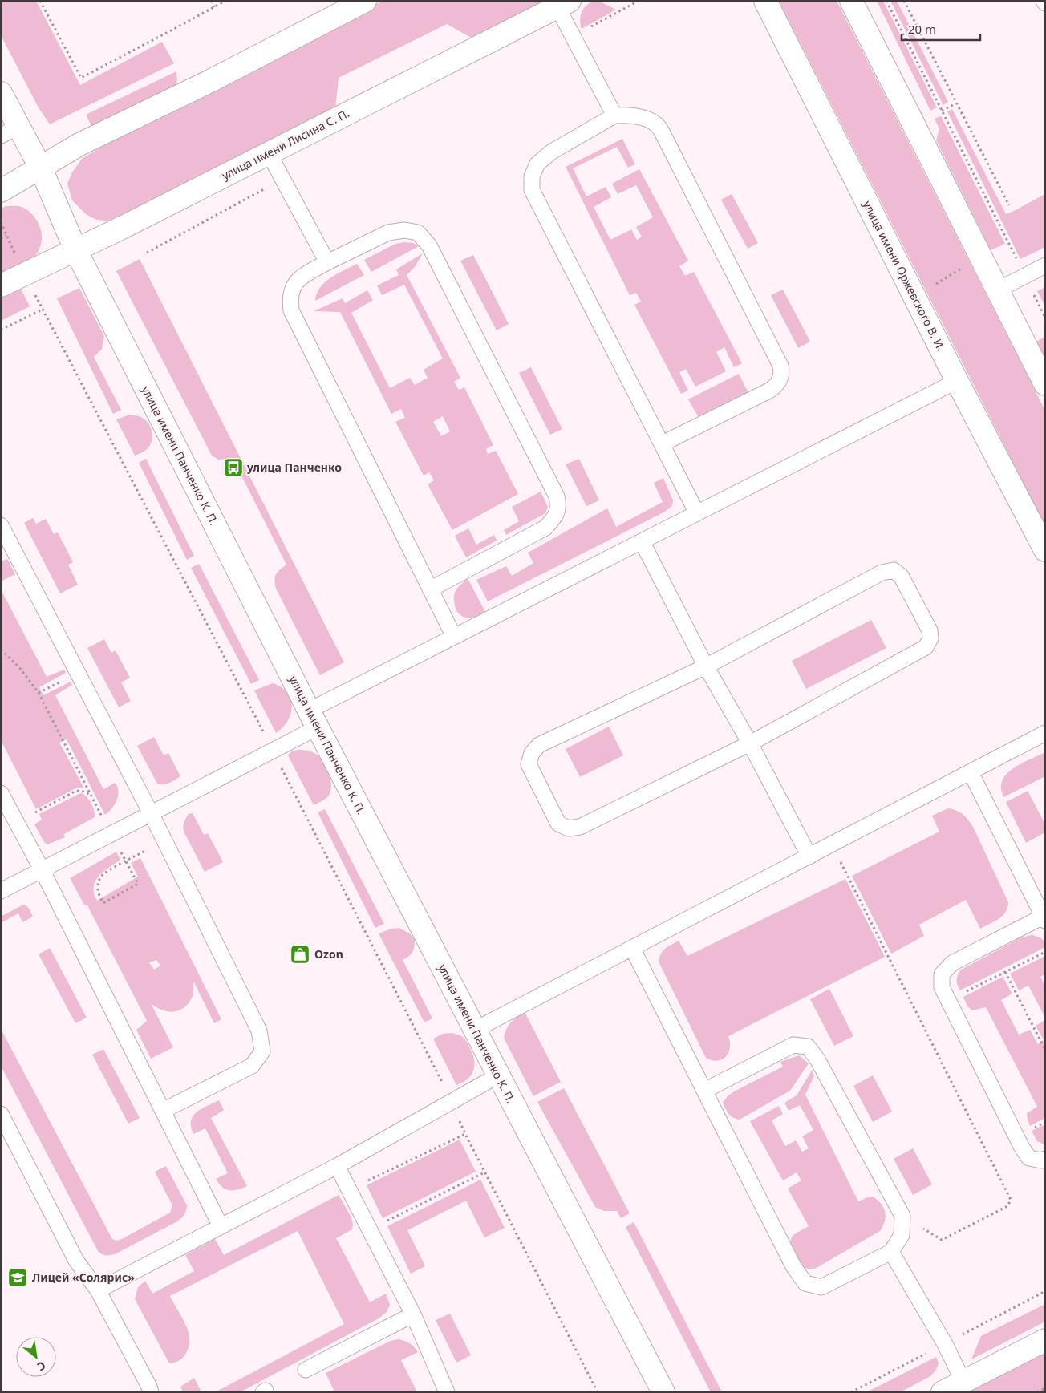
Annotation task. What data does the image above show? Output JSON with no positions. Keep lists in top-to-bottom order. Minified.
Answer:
{"streets":{"street":["улица имени Лисина С. П.","улица имени Оржевского В. И.","улица имени Панченко К. П."]},"crossings":[["улица имени Лисина С. П.","улица имени Панченко К. П."]],"places":{"bus stop":["улица Панченко"],"shop":["Ozon"],"school or university":["Лицей «Солярис»"]},"scale_bar":"20 m","north":"bottom right"}
